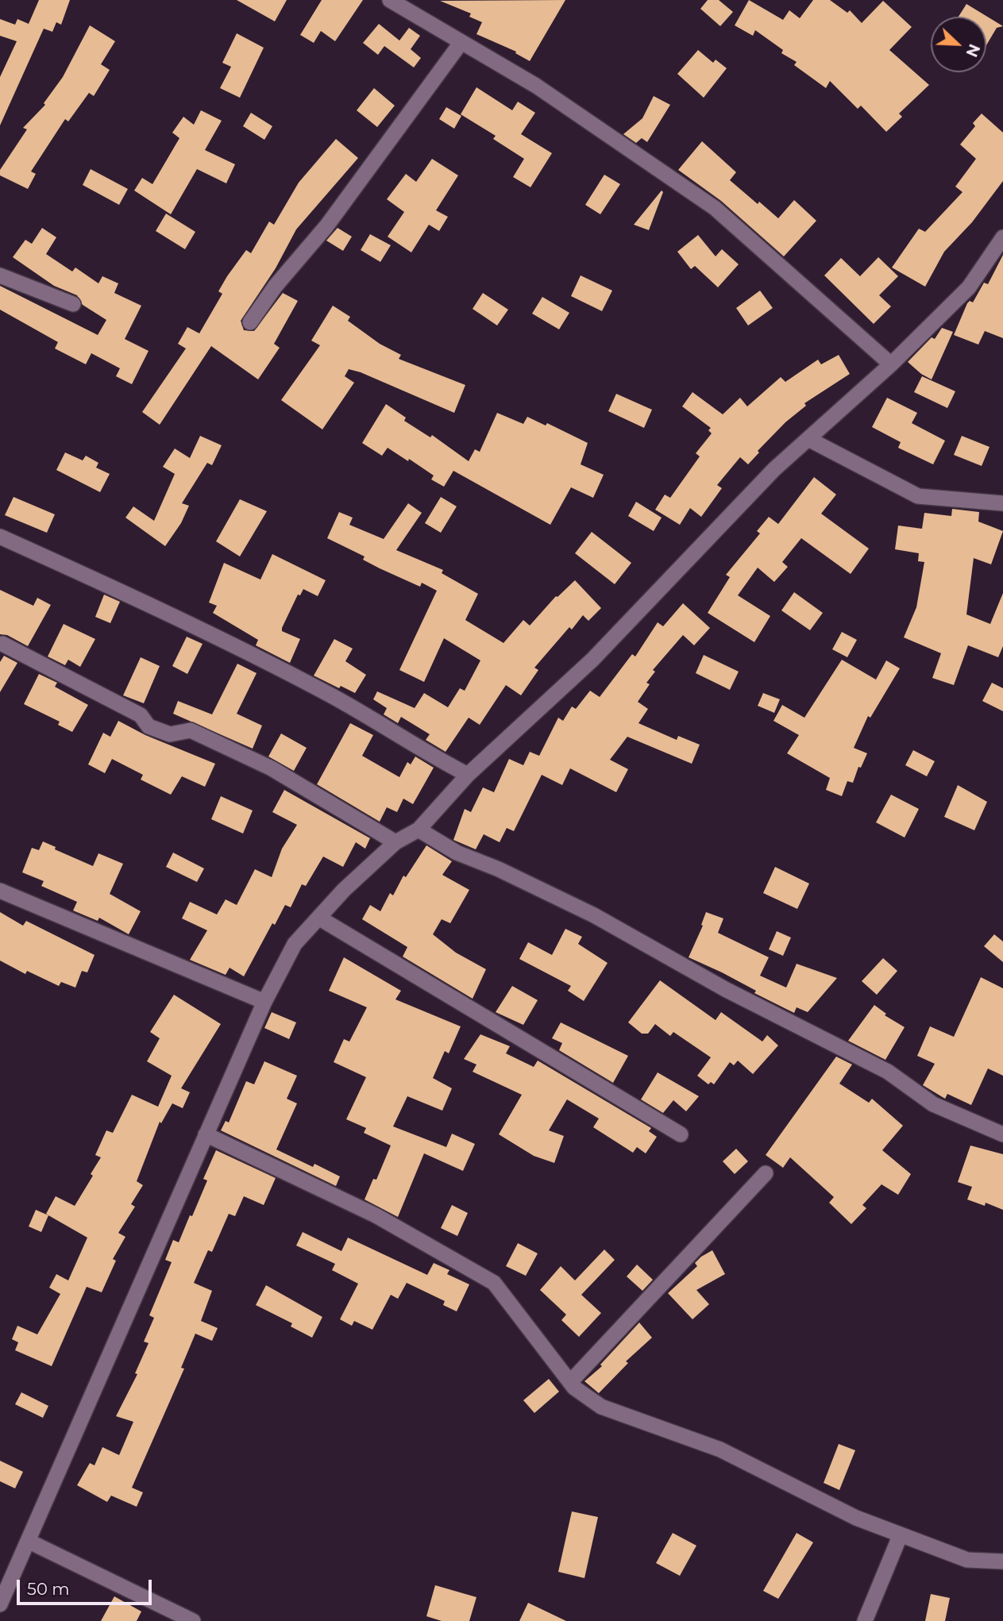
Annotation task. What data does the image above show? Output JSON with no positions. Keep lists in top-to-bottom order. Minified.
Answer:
{"scale_bar":"50 m","north":"bottom right"}
